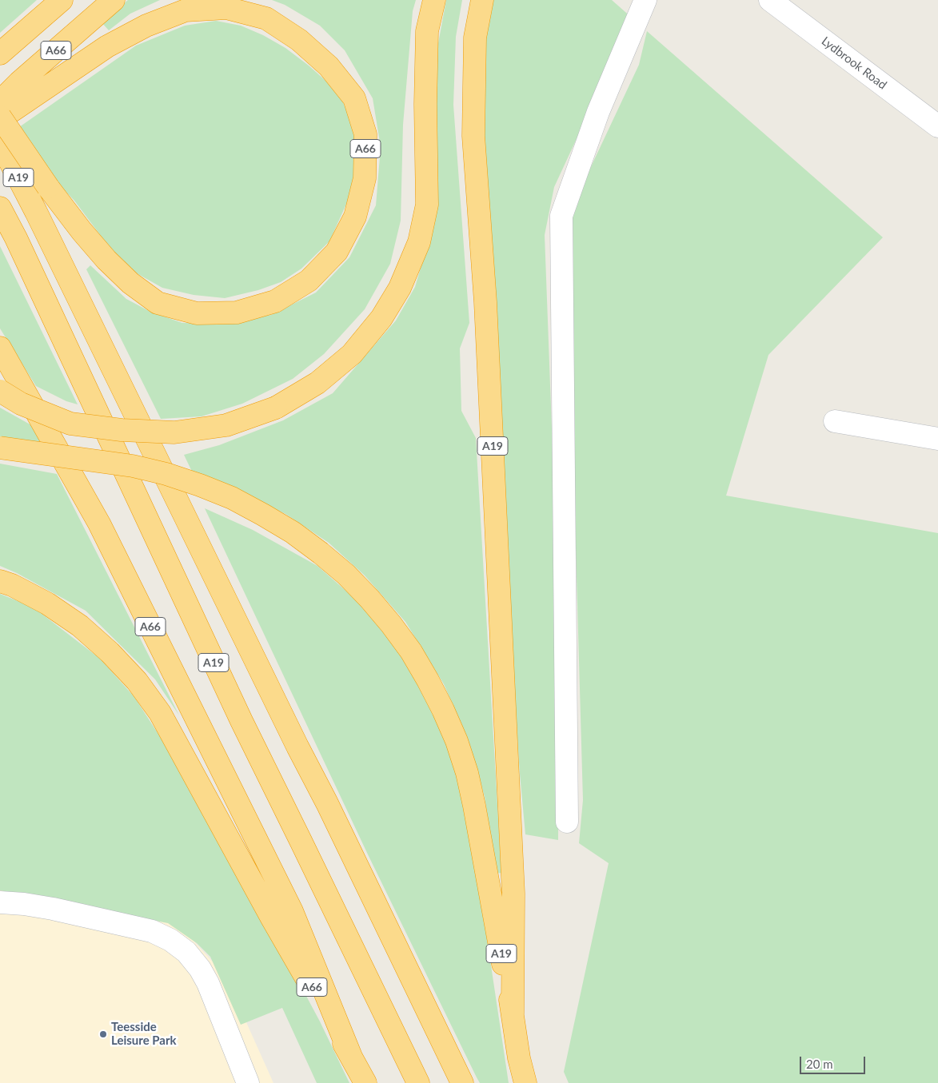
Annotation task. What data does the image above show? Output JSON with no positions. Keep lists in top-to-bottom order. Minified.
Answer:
{"streets":{"highway":["A66","A19"],"street":["Lydbrook Road"]},"places":["Teesside Leisure Park"],"scale_bar":"20 m"}
